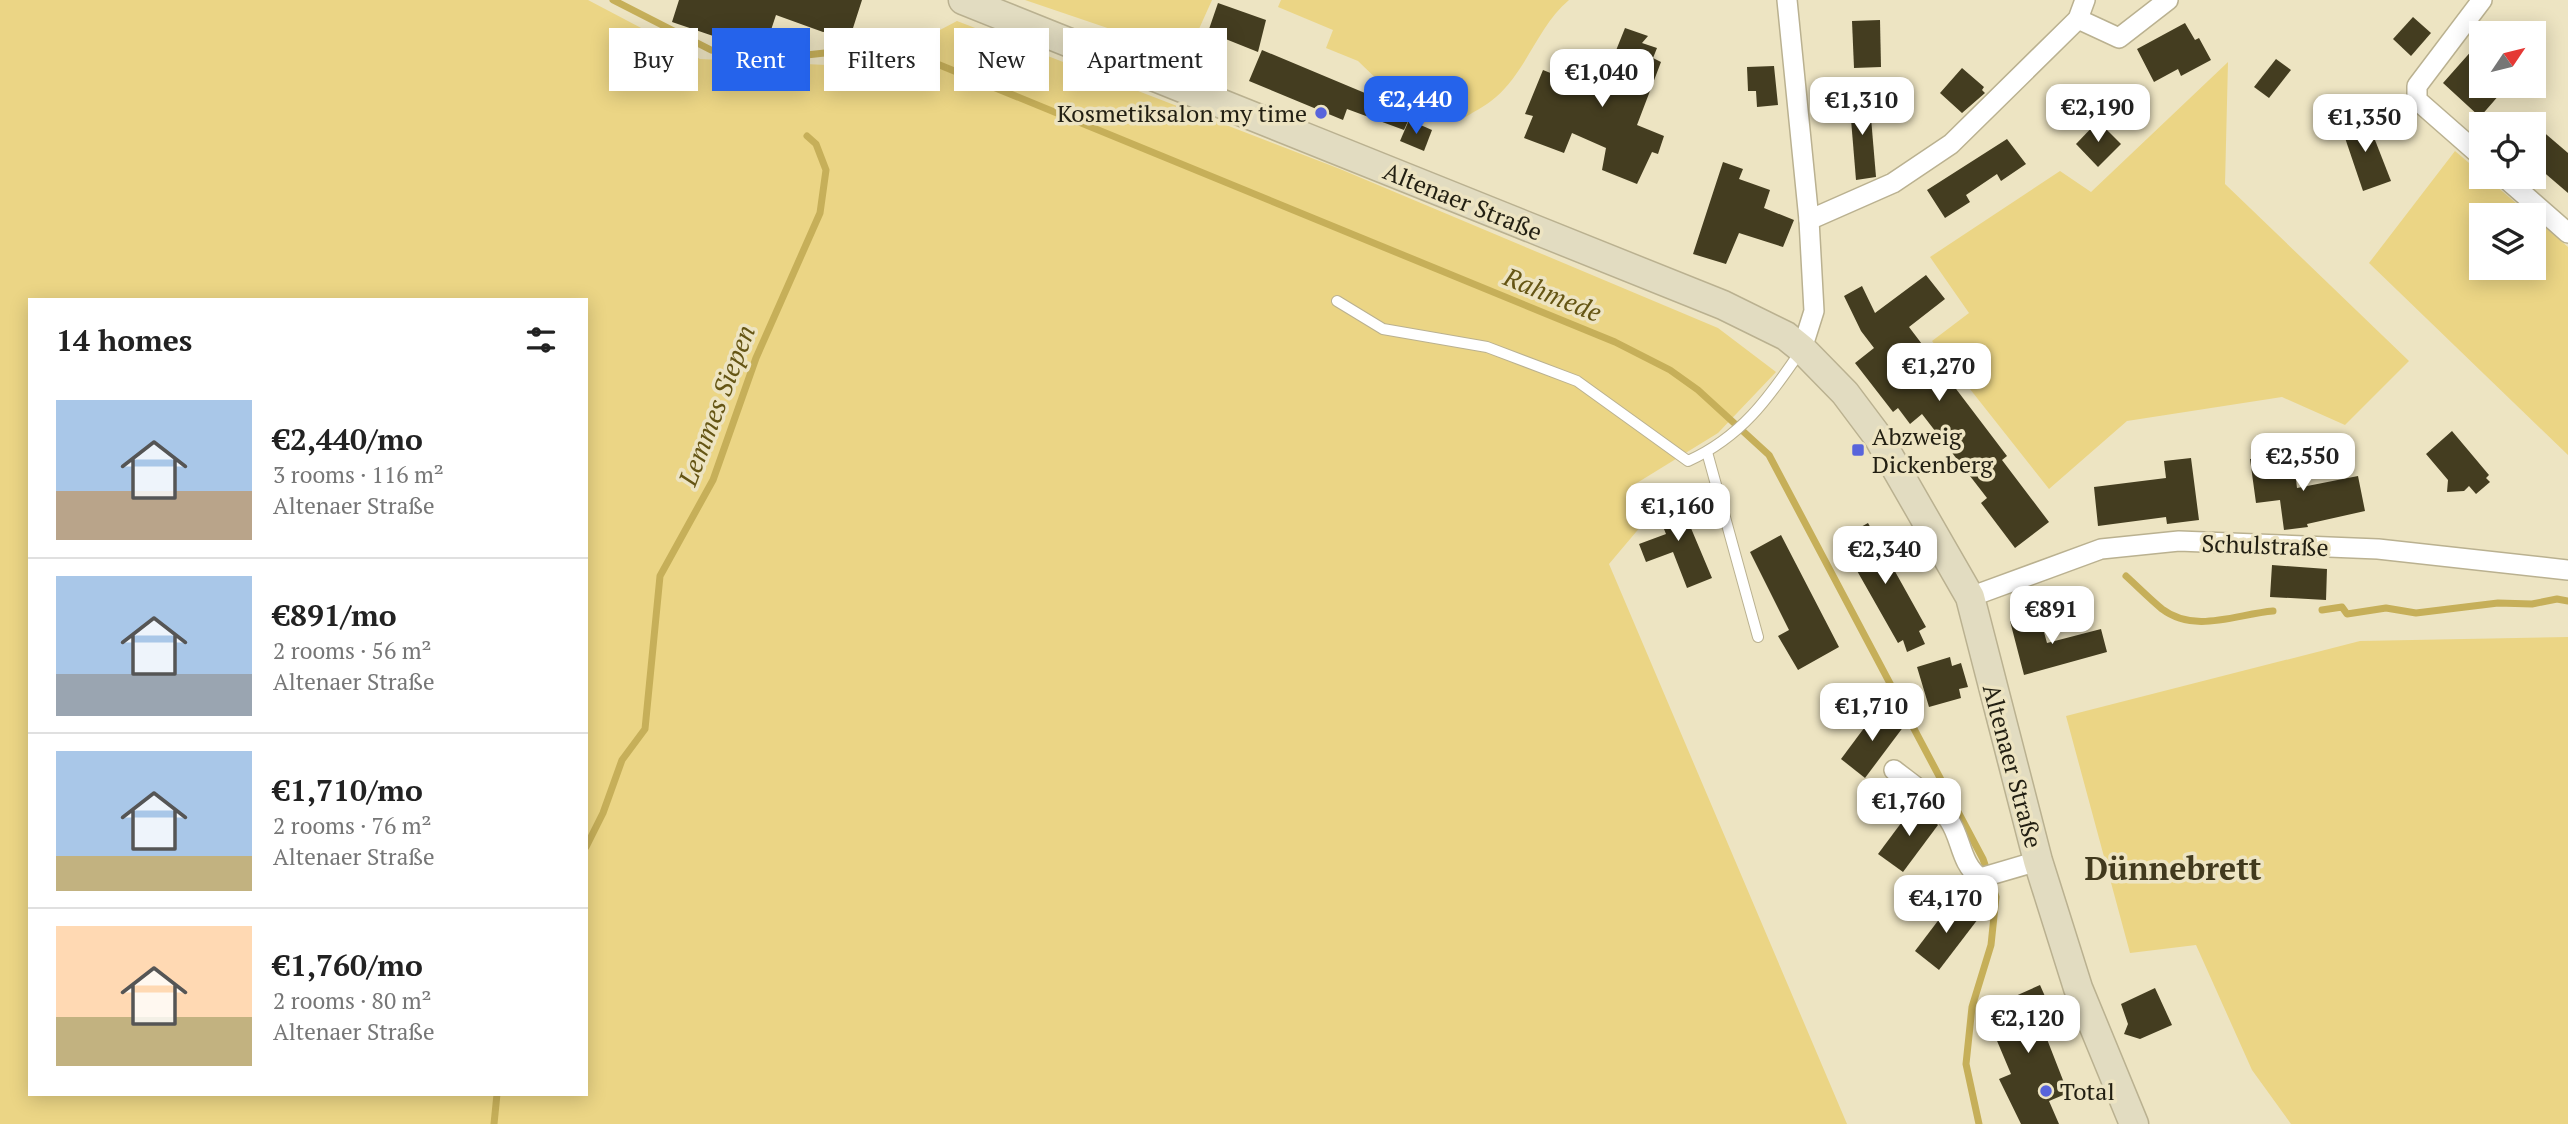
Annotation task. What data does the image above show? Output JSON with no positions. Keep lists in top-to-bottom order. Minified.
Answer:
{"streets":{"main road":["Altenaer Straße"],"street":["Schulstraße"]},"crossings":[["Altenaer Straße","Schulstraße"]],"districts":["Dünnebrett"],"water":["Rahmede","Lemmes Siepen"],"places":{"other":["Kosmetiksalon my time","Total"],"transit":["Abzweig Dickenberg"]},"north":"top right","page":{"chip":["Buy","Rent","Filters","New","Apartment"],"price":["€1,040","€2,440","€1,310","€2,190","€1,350","€1,270","€2,550","€1,160","€2,340","€891","€1,710","€1,760","€4,170","€2,120"],"heading":"14 homes","list":[{"name":"€2,440/mo","note":"3 rooms · 116 m² · Altenaer Straße"},{"name":"€891/mo","note":"2 rooms · 56 m² · Altenaer Straße"},{"name":"€1,710/mo","note":"2 rooms · 76 m² · Altenaer Straße"},{"name":"€1,760/mo","note":"2 rooms · 80 m² · Altenaer Straße"}]}}
